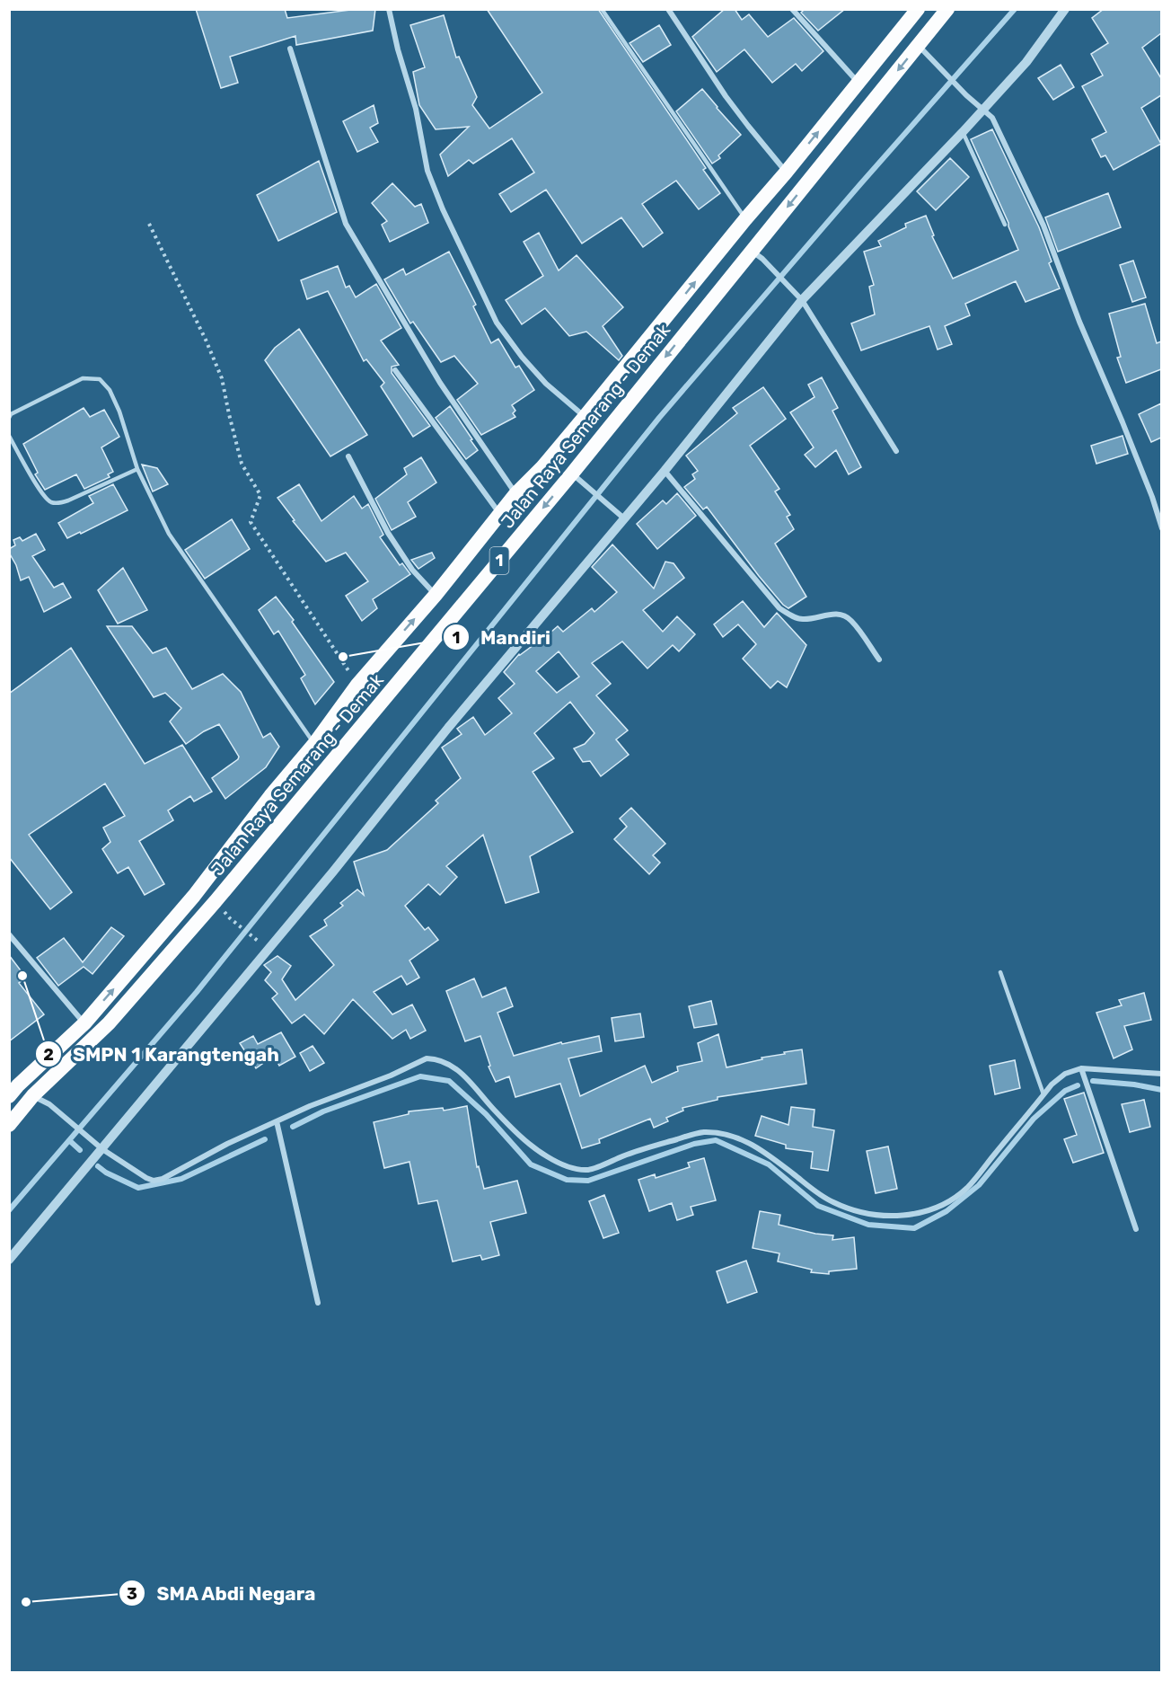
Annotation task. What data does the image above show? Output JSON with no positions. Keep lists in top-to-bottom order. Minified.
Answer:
{"streets":{"highway":["Jalan Raya Semarang - Demak","1"]},"places":["Mandiri","SMPN 1 Karangtengah","SMA Abdi Negara"]}
